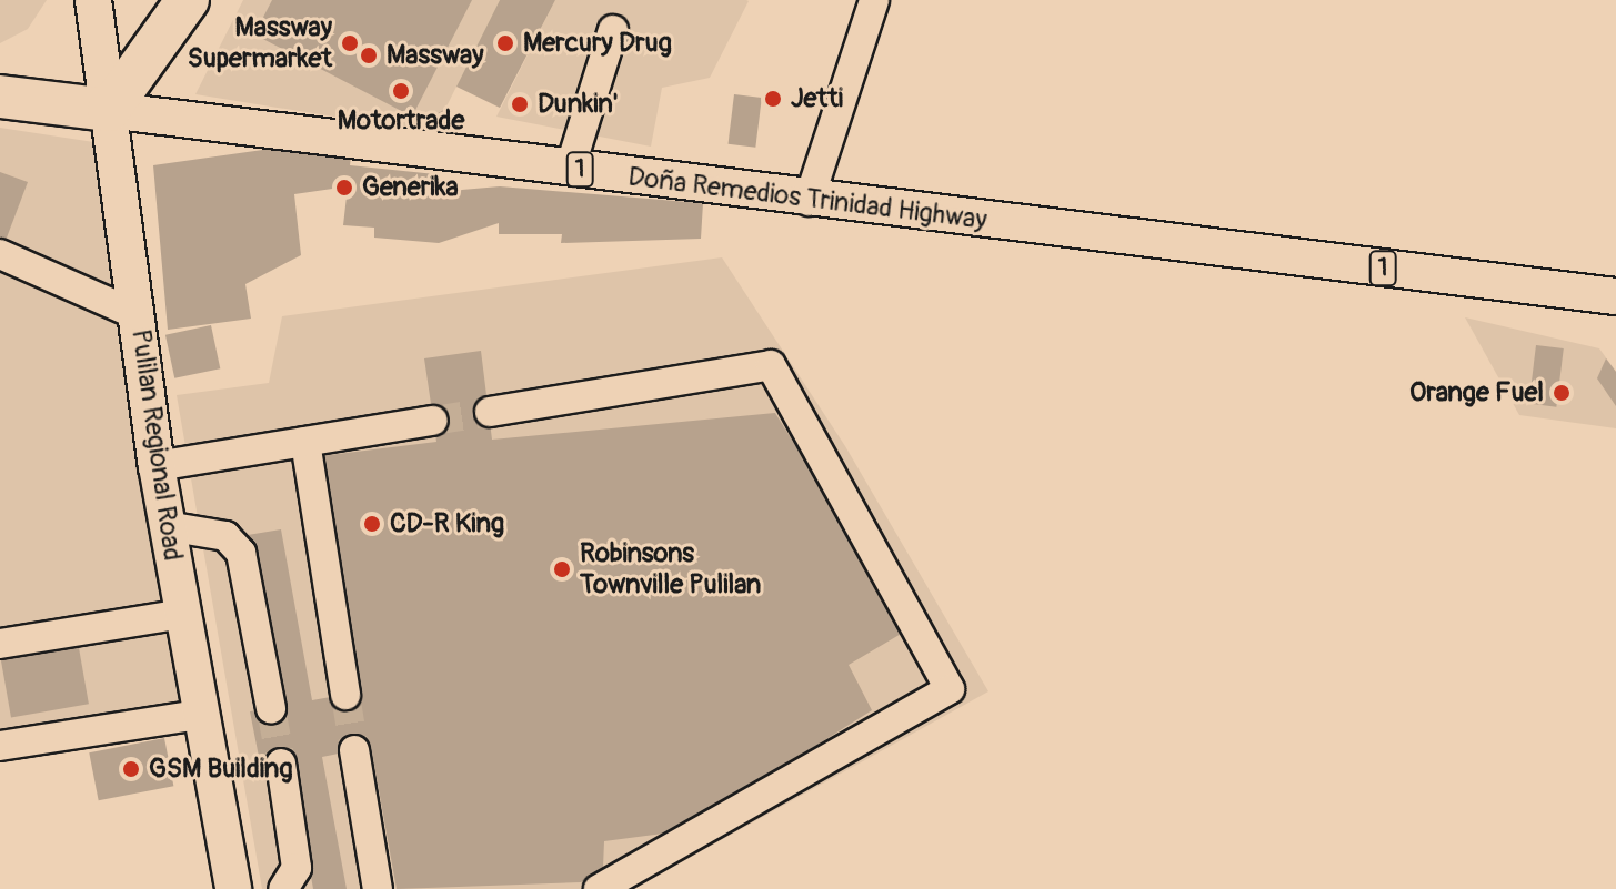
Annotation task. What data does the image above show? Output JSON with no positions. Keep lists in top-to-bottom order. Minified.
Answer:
{"streets":{"highway":["1","Doña Remedios Trinidad Highway"],"main road":["Pulilan Regional Road"]},"crossings":[["Doña Remedios Trinidad Highway","Pulilan Regional Road"]],"places":["Massway Supermarket","Mercury Drug","Massway","Motortrade","Jetti","Dunkin'","Generika","Orange Fuel","CD-R King","Robinsons Townville Pulilan","GSM Building"]}
